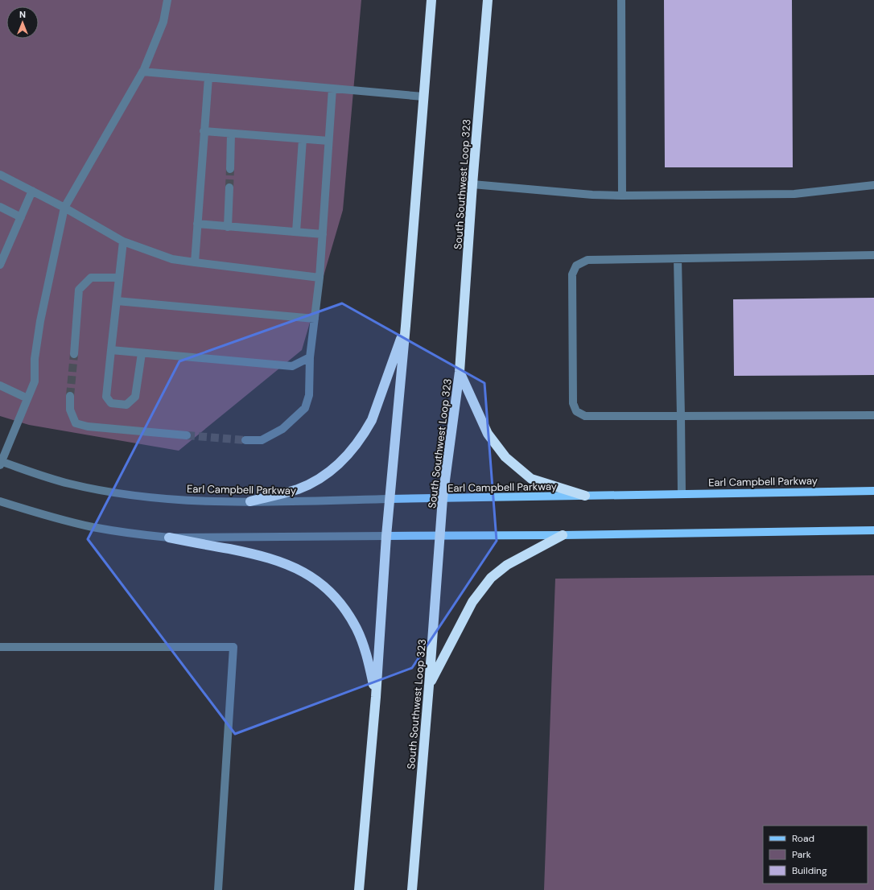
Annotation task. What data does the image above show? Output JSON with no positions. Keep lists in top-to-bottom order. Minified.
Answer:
{"streets":{"highway":["South Southwest Loop 323"],"main road":["Earl Campbell Parkway"]},"crossings":[["South Southwest Loop 323","Earl Campbell Parkway"]],"legend":["Road","Park","Building"],"north":"top"}
